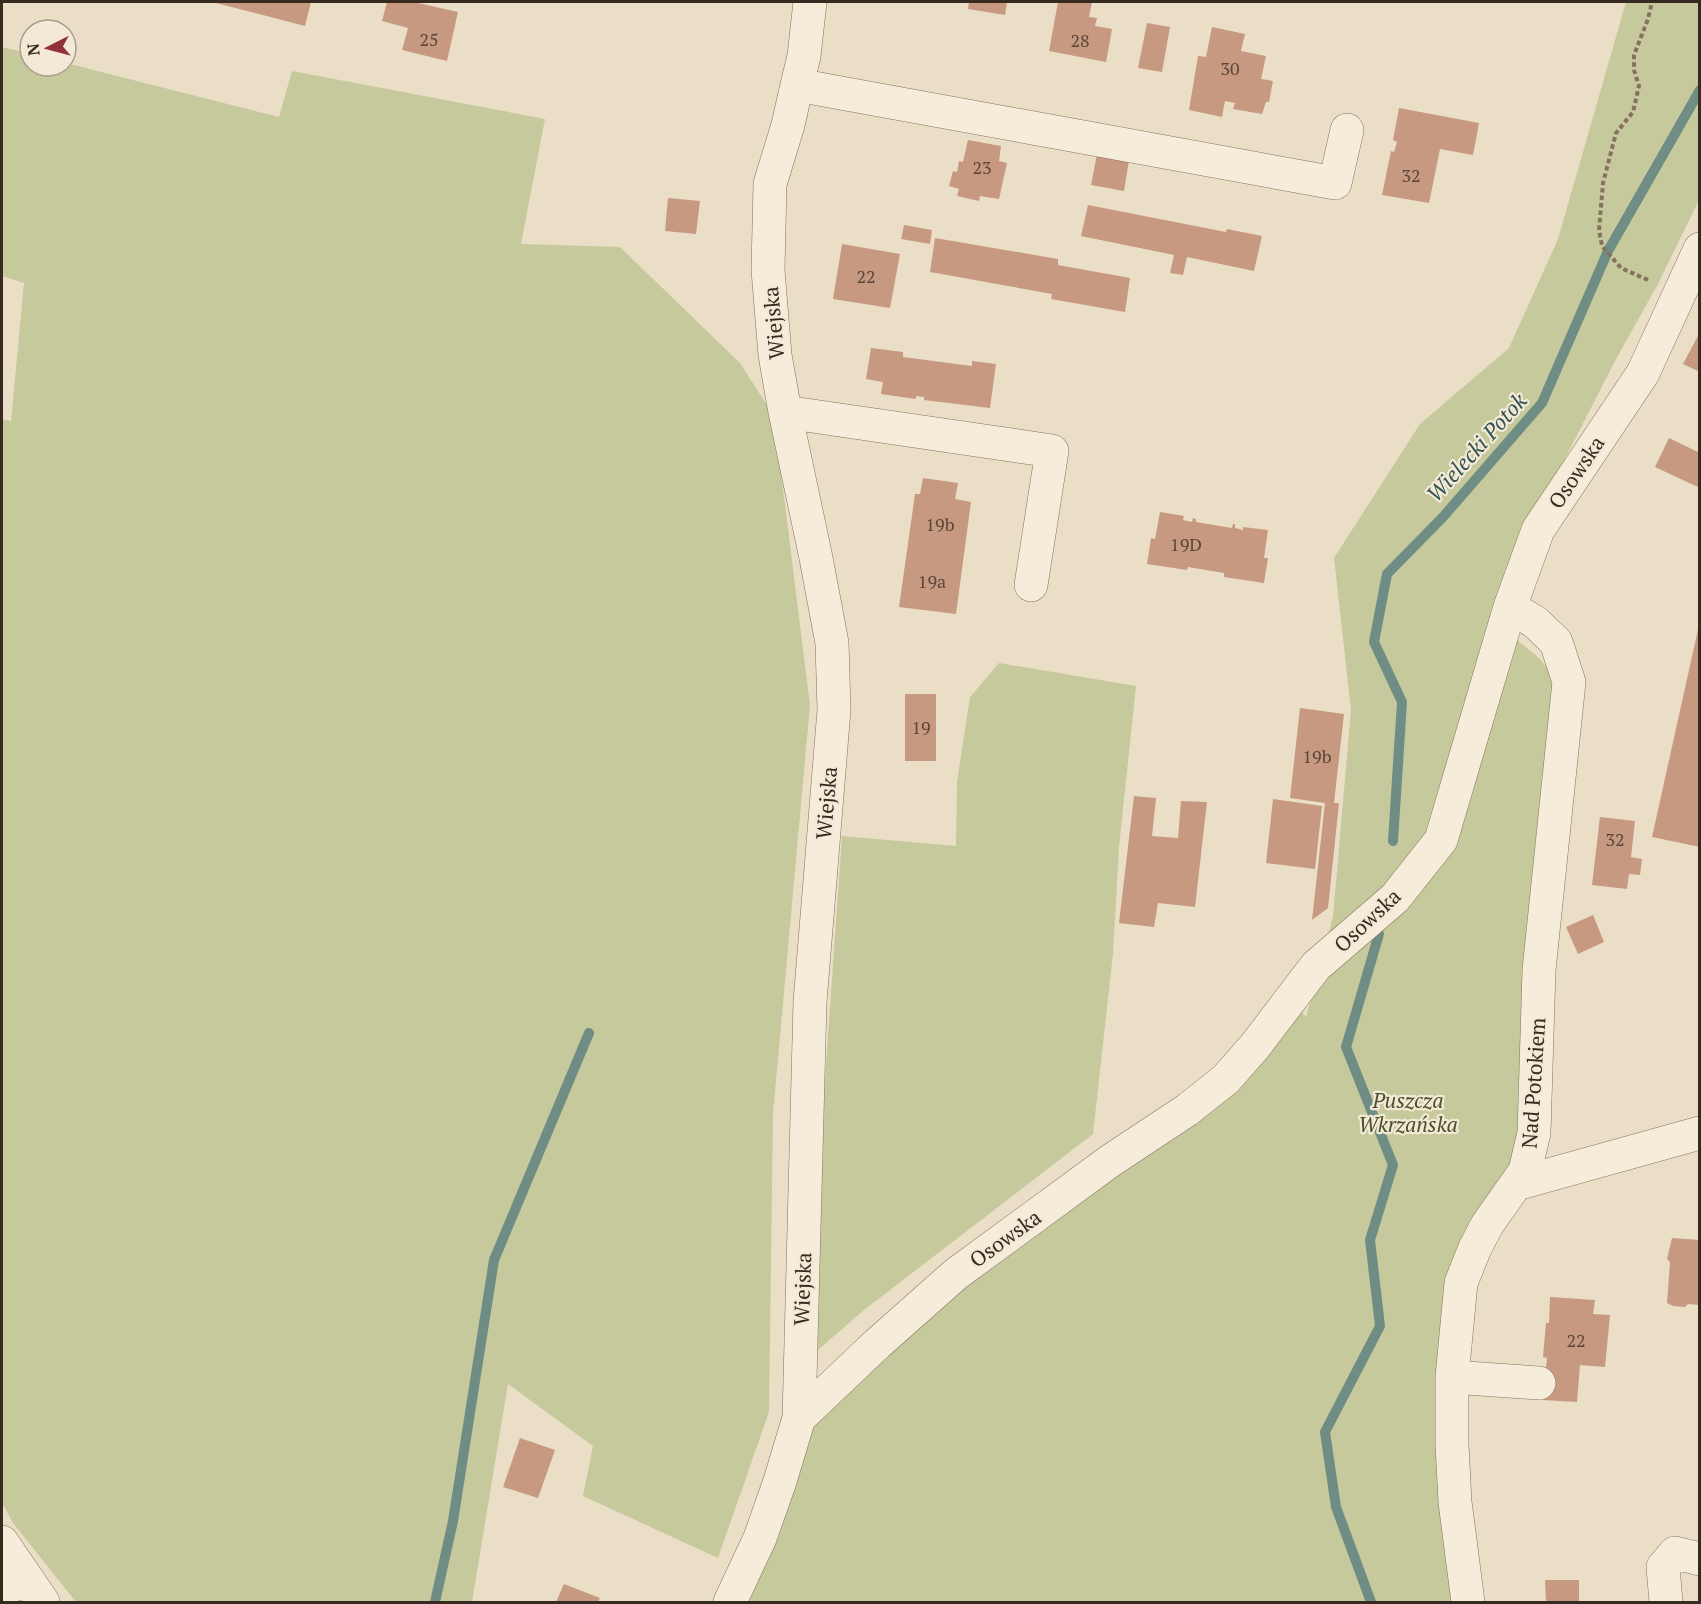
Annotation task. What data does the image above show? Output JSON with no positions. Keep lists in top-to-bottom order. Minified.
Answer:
{"streets":{"street":["Wiejska","Osowska","Nad Potokiem"]},"crossings":[["Wiejska","Osowska"],["Osowska","Nad Potokiem"]],"water":["Wielecki Potok"],"parks":["Puszcza Wkrzańska"],"house_numbers":["25","28","30","23","32","22","19b","19D","19a","19","19b","32","22"],"north":"left"}
